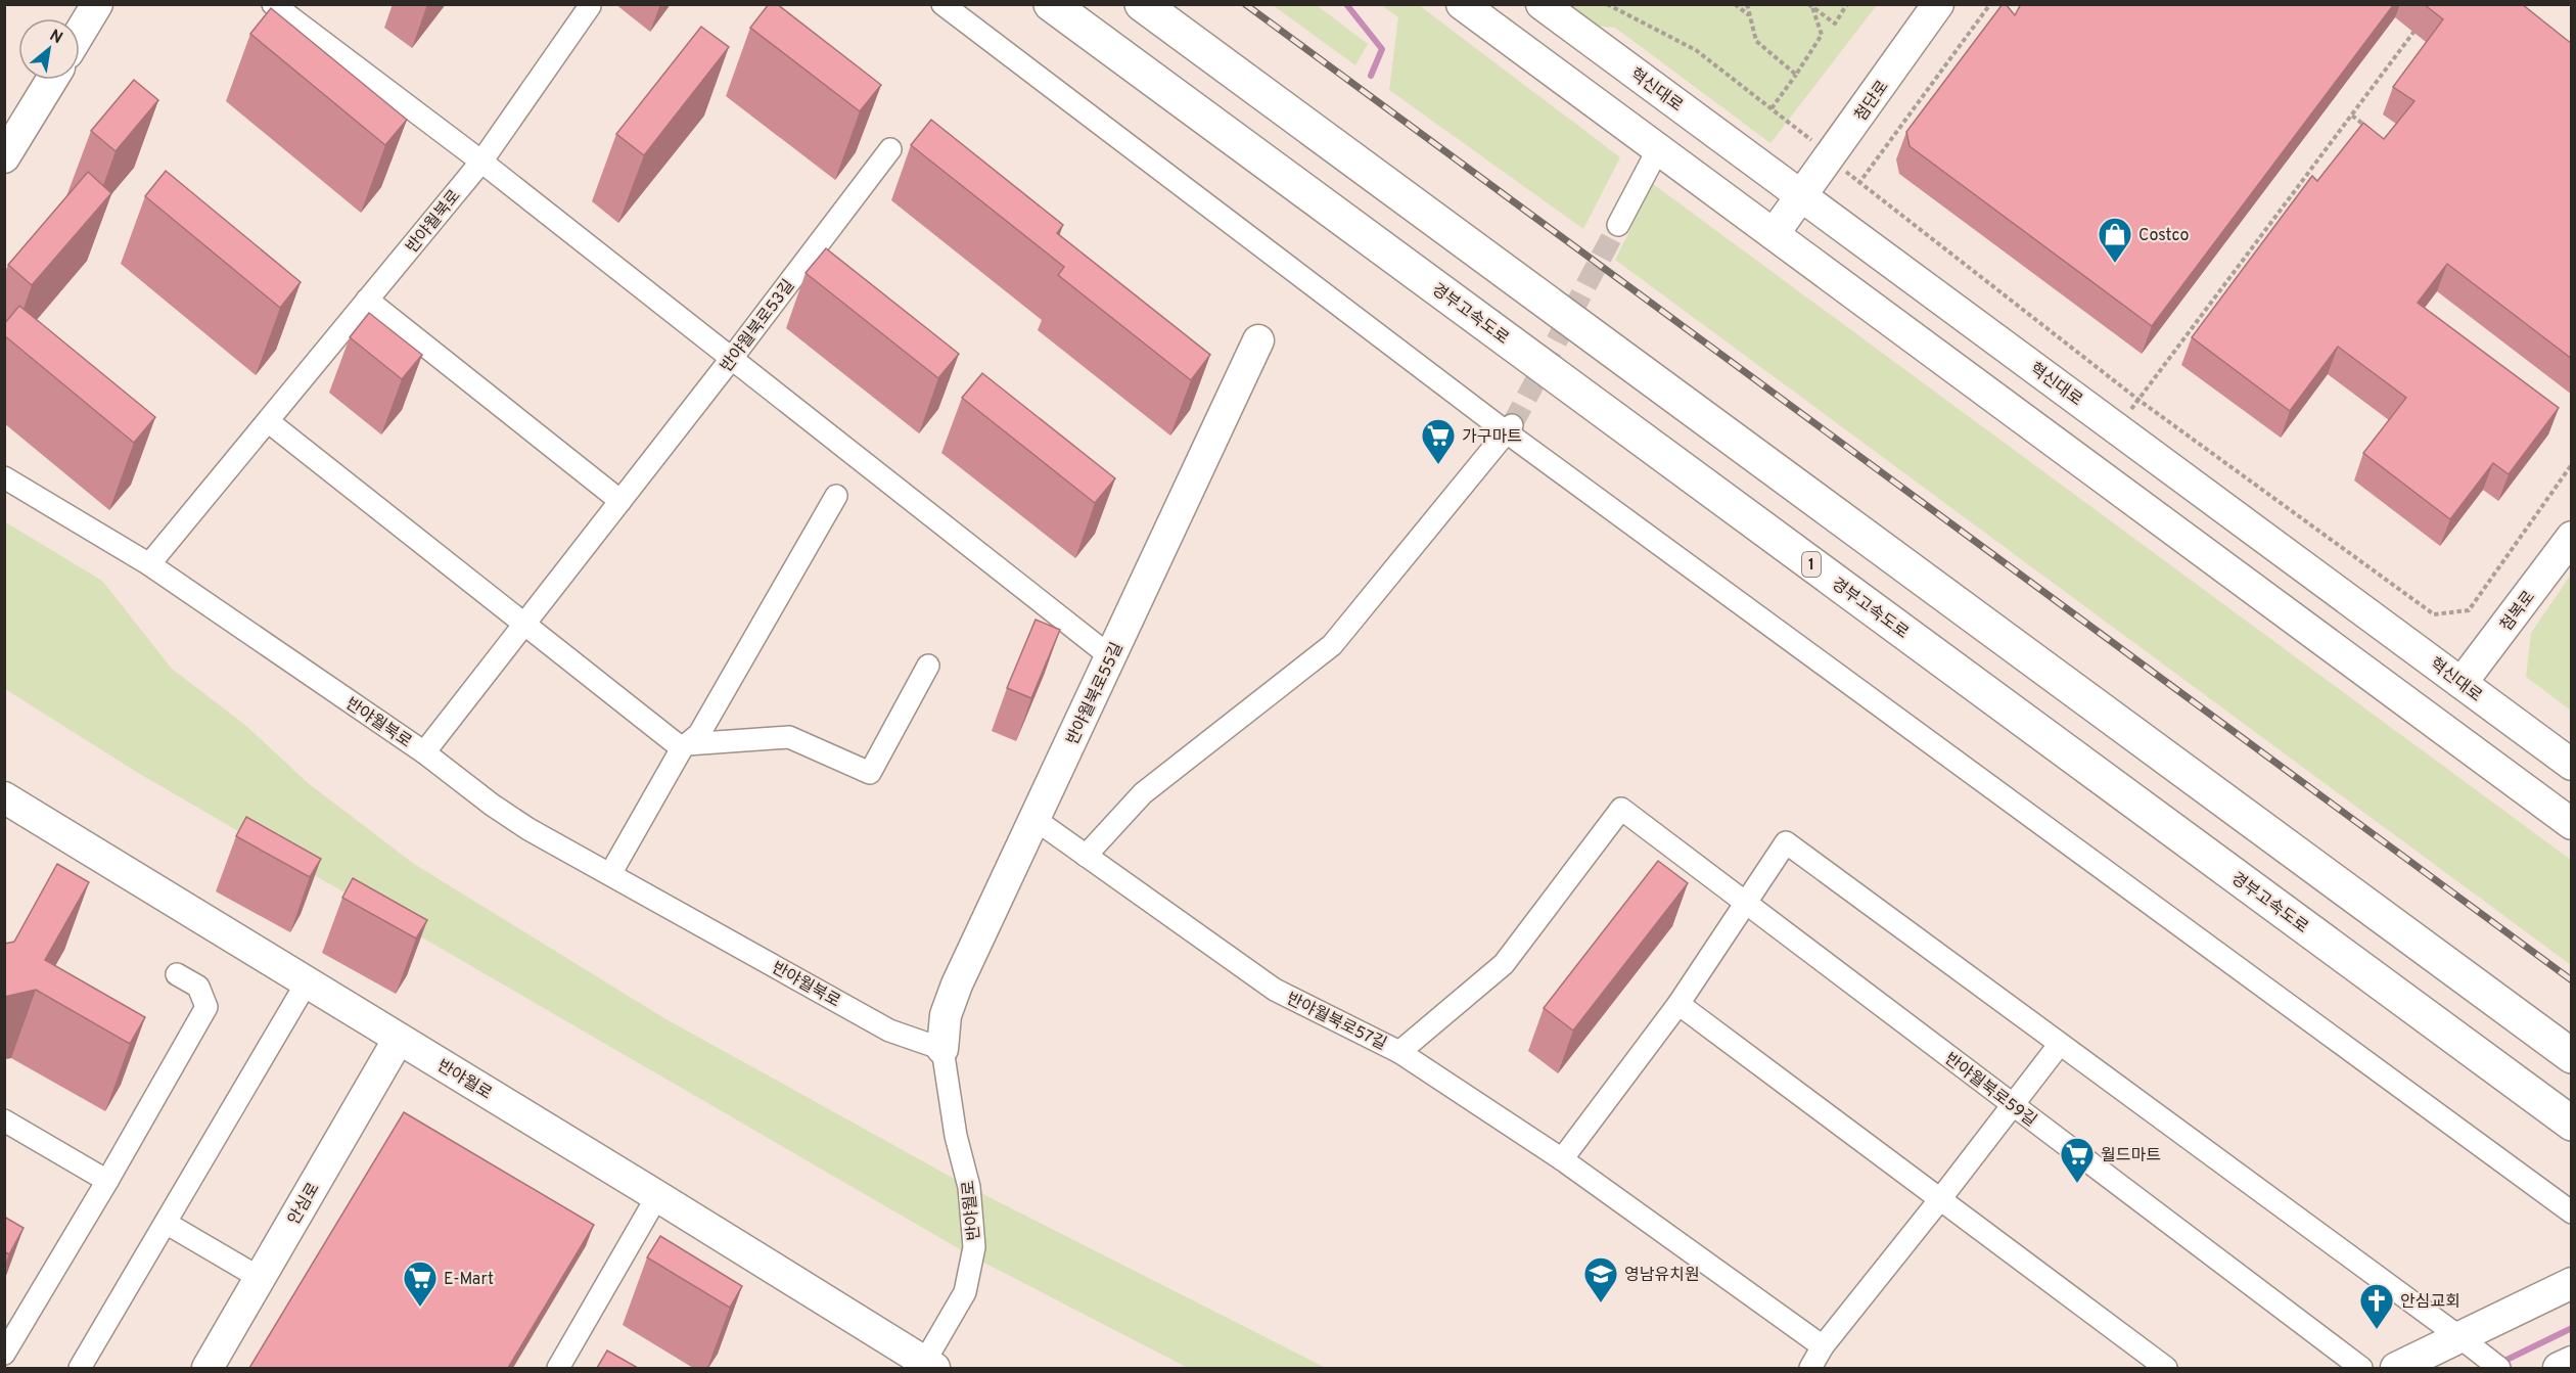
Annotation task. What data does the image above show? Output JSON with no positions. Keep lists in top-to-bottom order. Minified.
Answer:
{"streets":{"highway":["경부고속도로","1"],"main road":["혁신대로","첨단로","첨복로","반야월북로55길","반야월로","안심로"],"street":["반야월북로","반야월북로53길","반야월북로57길","반야월북로59길"]},"crossings":[["혁신대로","첨단로"],["혁신대로","첨복로"],["반야월북로","반야월북로53길"],["반야월북로","반야월북로55길"],["반야월북로","반야월로"],["반야월북로55길","반야월북로57길"],["반야월북로55길","반야월로"],["반야월북로57길","반야월북로59길"],["반야월로","안심로"]],"places":{"shop":["Costco"],"supermarket":["가구마트","월드마트","E-Mart"],"school or university":["영남유치원"],"church":["안심교회"]},"north":"top right"}
